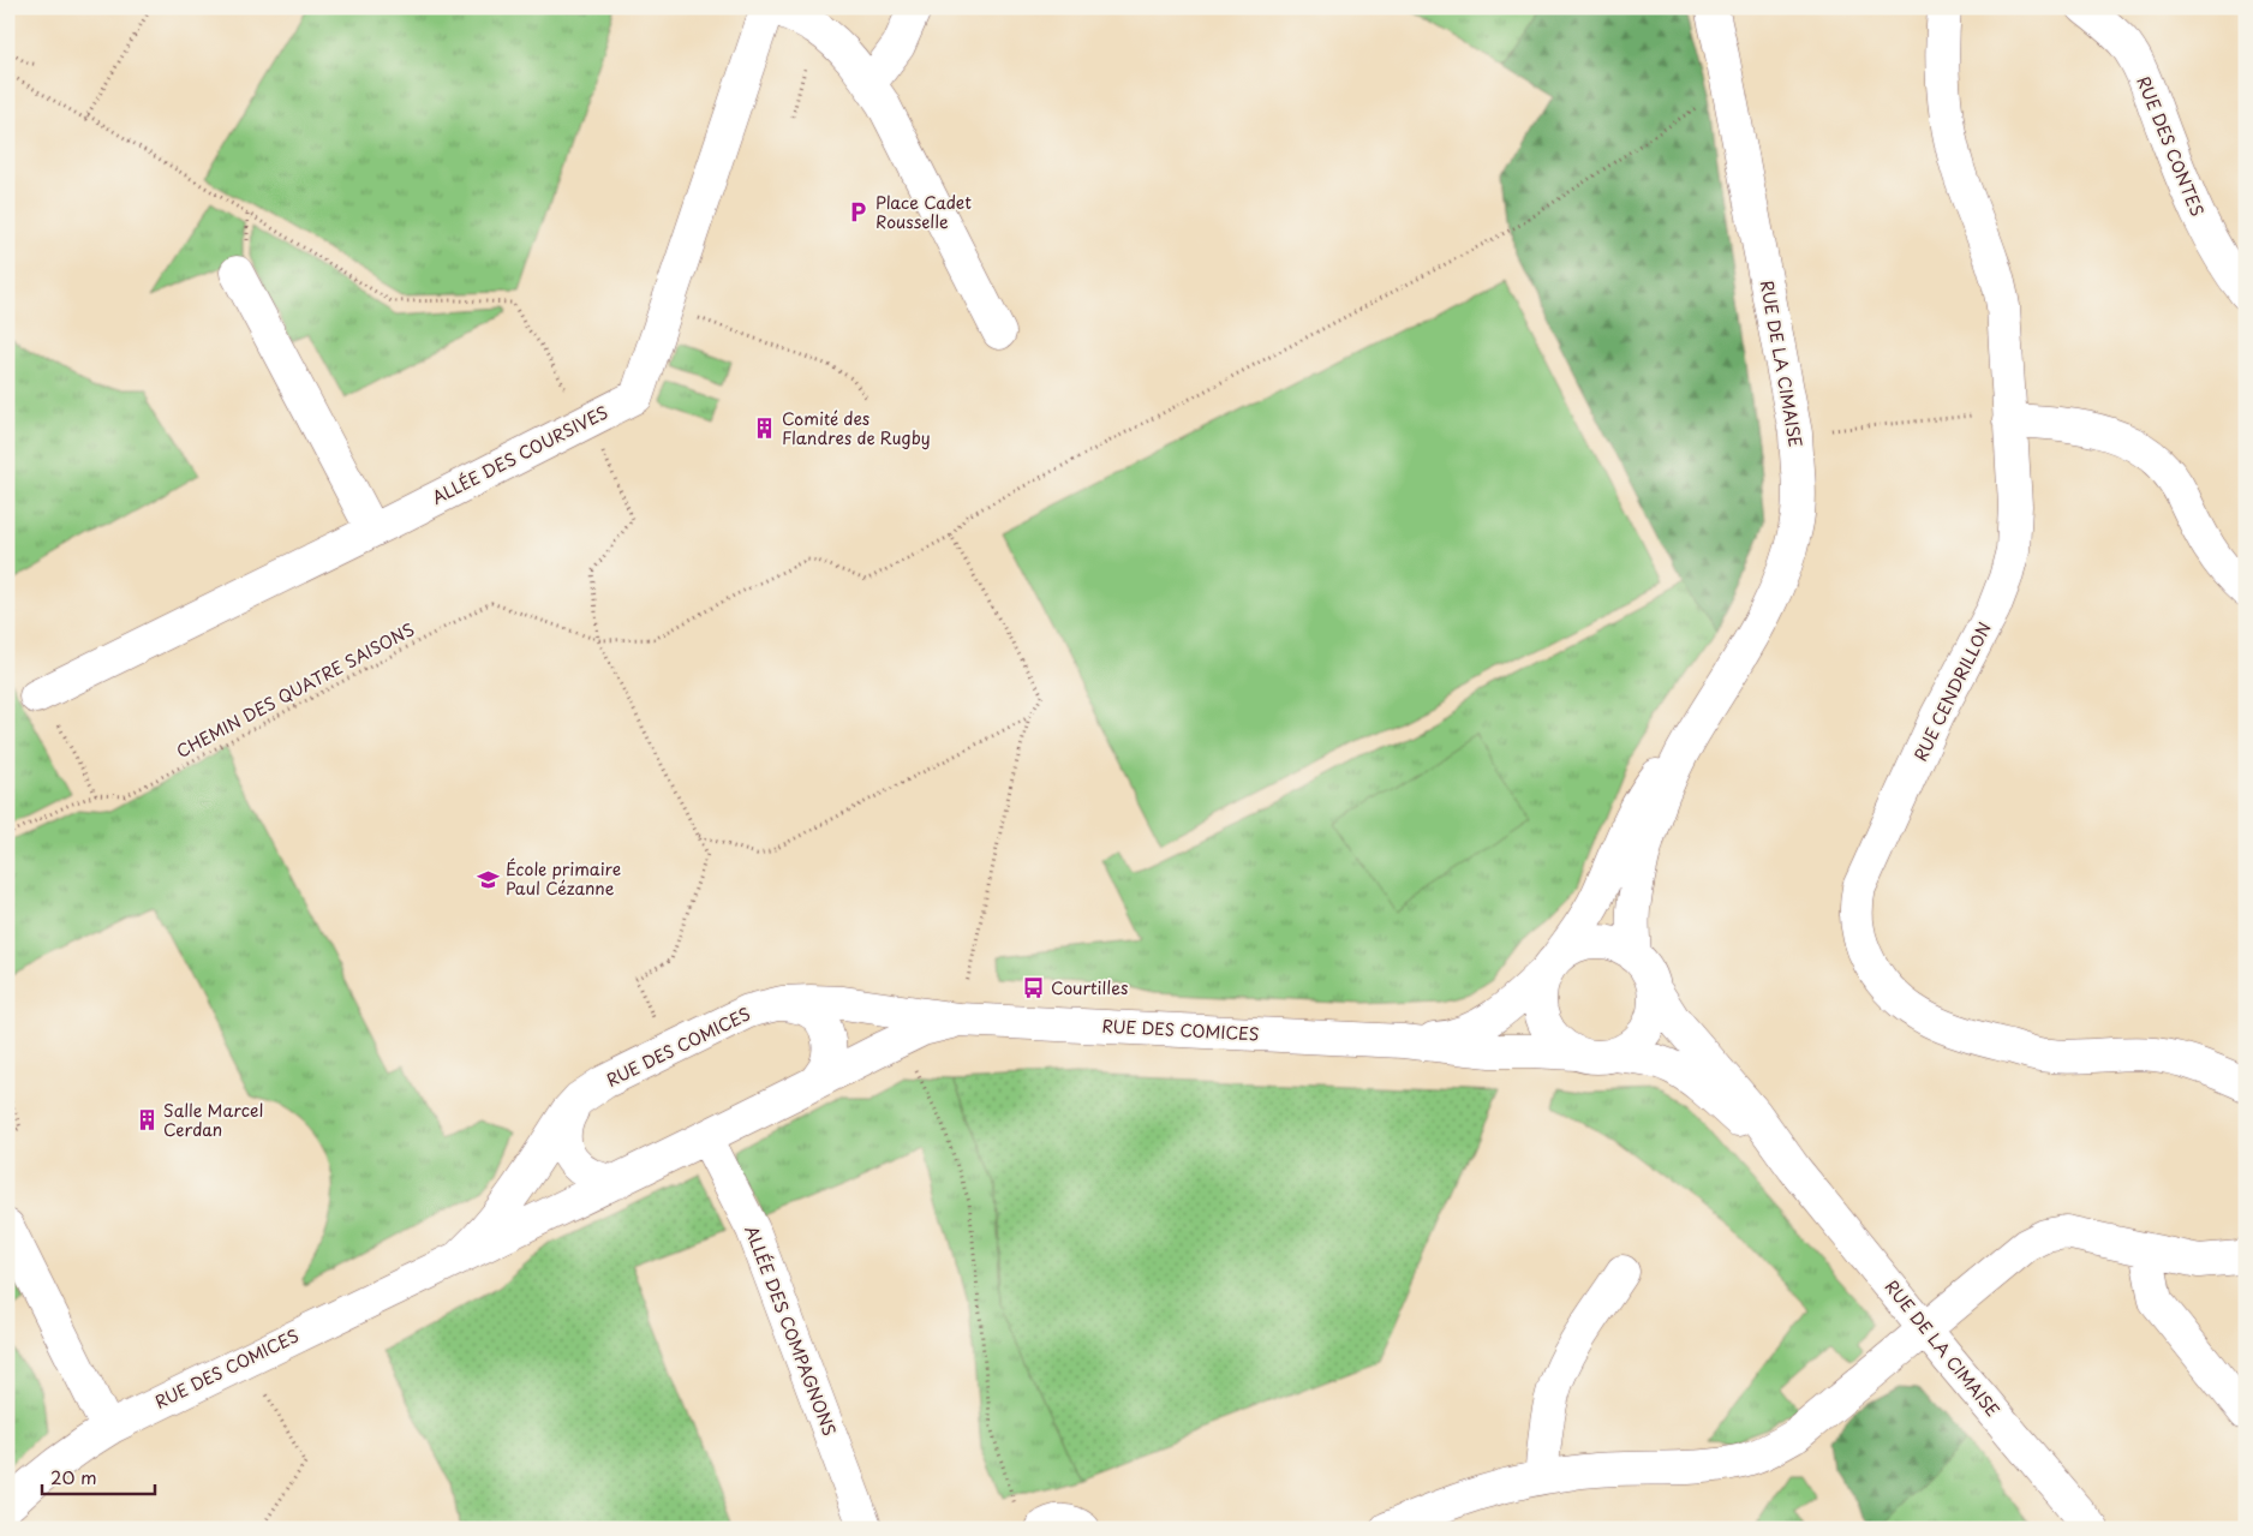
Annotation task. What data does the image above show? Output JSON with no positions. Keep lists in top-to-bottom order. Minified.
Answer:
{"streets":{"street":["RUE DES CONTES","RUE DE LA CIMAISE","ALLÉE DES COURSIVES","RUE CENDRILLON","RUE DES COMICES","ALLÉE DES COMPAGNONS"],"path":["CHEMIN DES QUATRE SAISONS"]},"crossings":[["RUE DE LA CIMAISE","RUE DES COMICES"],["RUE DES COMICES","ALLÉE DES COMPAGNONS"]],"places":{"parking":["Place Cadet Rousselle"],"building":["Comité des Flandres de Rugby","Salle Marcel Cerdan"],"school or university":["École primaire Paul Cézanne"],"bus stop":["Courtilles"]},"scale_bar":"20 m"}
